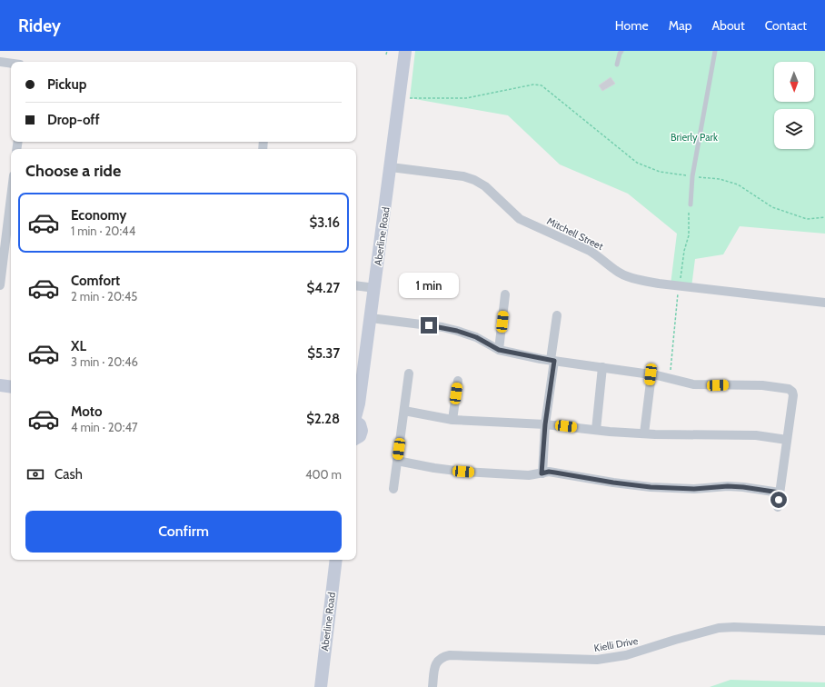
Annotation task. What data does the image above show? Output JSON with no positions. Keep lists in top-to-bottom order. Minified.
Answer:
{"streets":{"street":["Mitchell Street","Aberline Road","Kielli Drive"]},"crossings":[["Mitchell Street","Aberline Road"]],"parks":["Brierly Park"],"north":"bottom","page":{"header":"Ridey","nav":["Home","Map","About","Contact"],"banner":["Pickup","Drop-off"],"heading":"Choose a ride","list":[{"name":"Economy","note":"1 min · 20:44","value":"$3.16"},{"name":"Comfort","note":"2 min · 20:45","value":"$4.27"},{"name":"XL","note":"3 min · 20:46","value":"$5.37"},{"name":"Moto","note":"4 min · 20:47","value":"$2.28"}],"bubble":"1 min","pay":["Cash","400 m"],"buttons":"Confirm"}}
